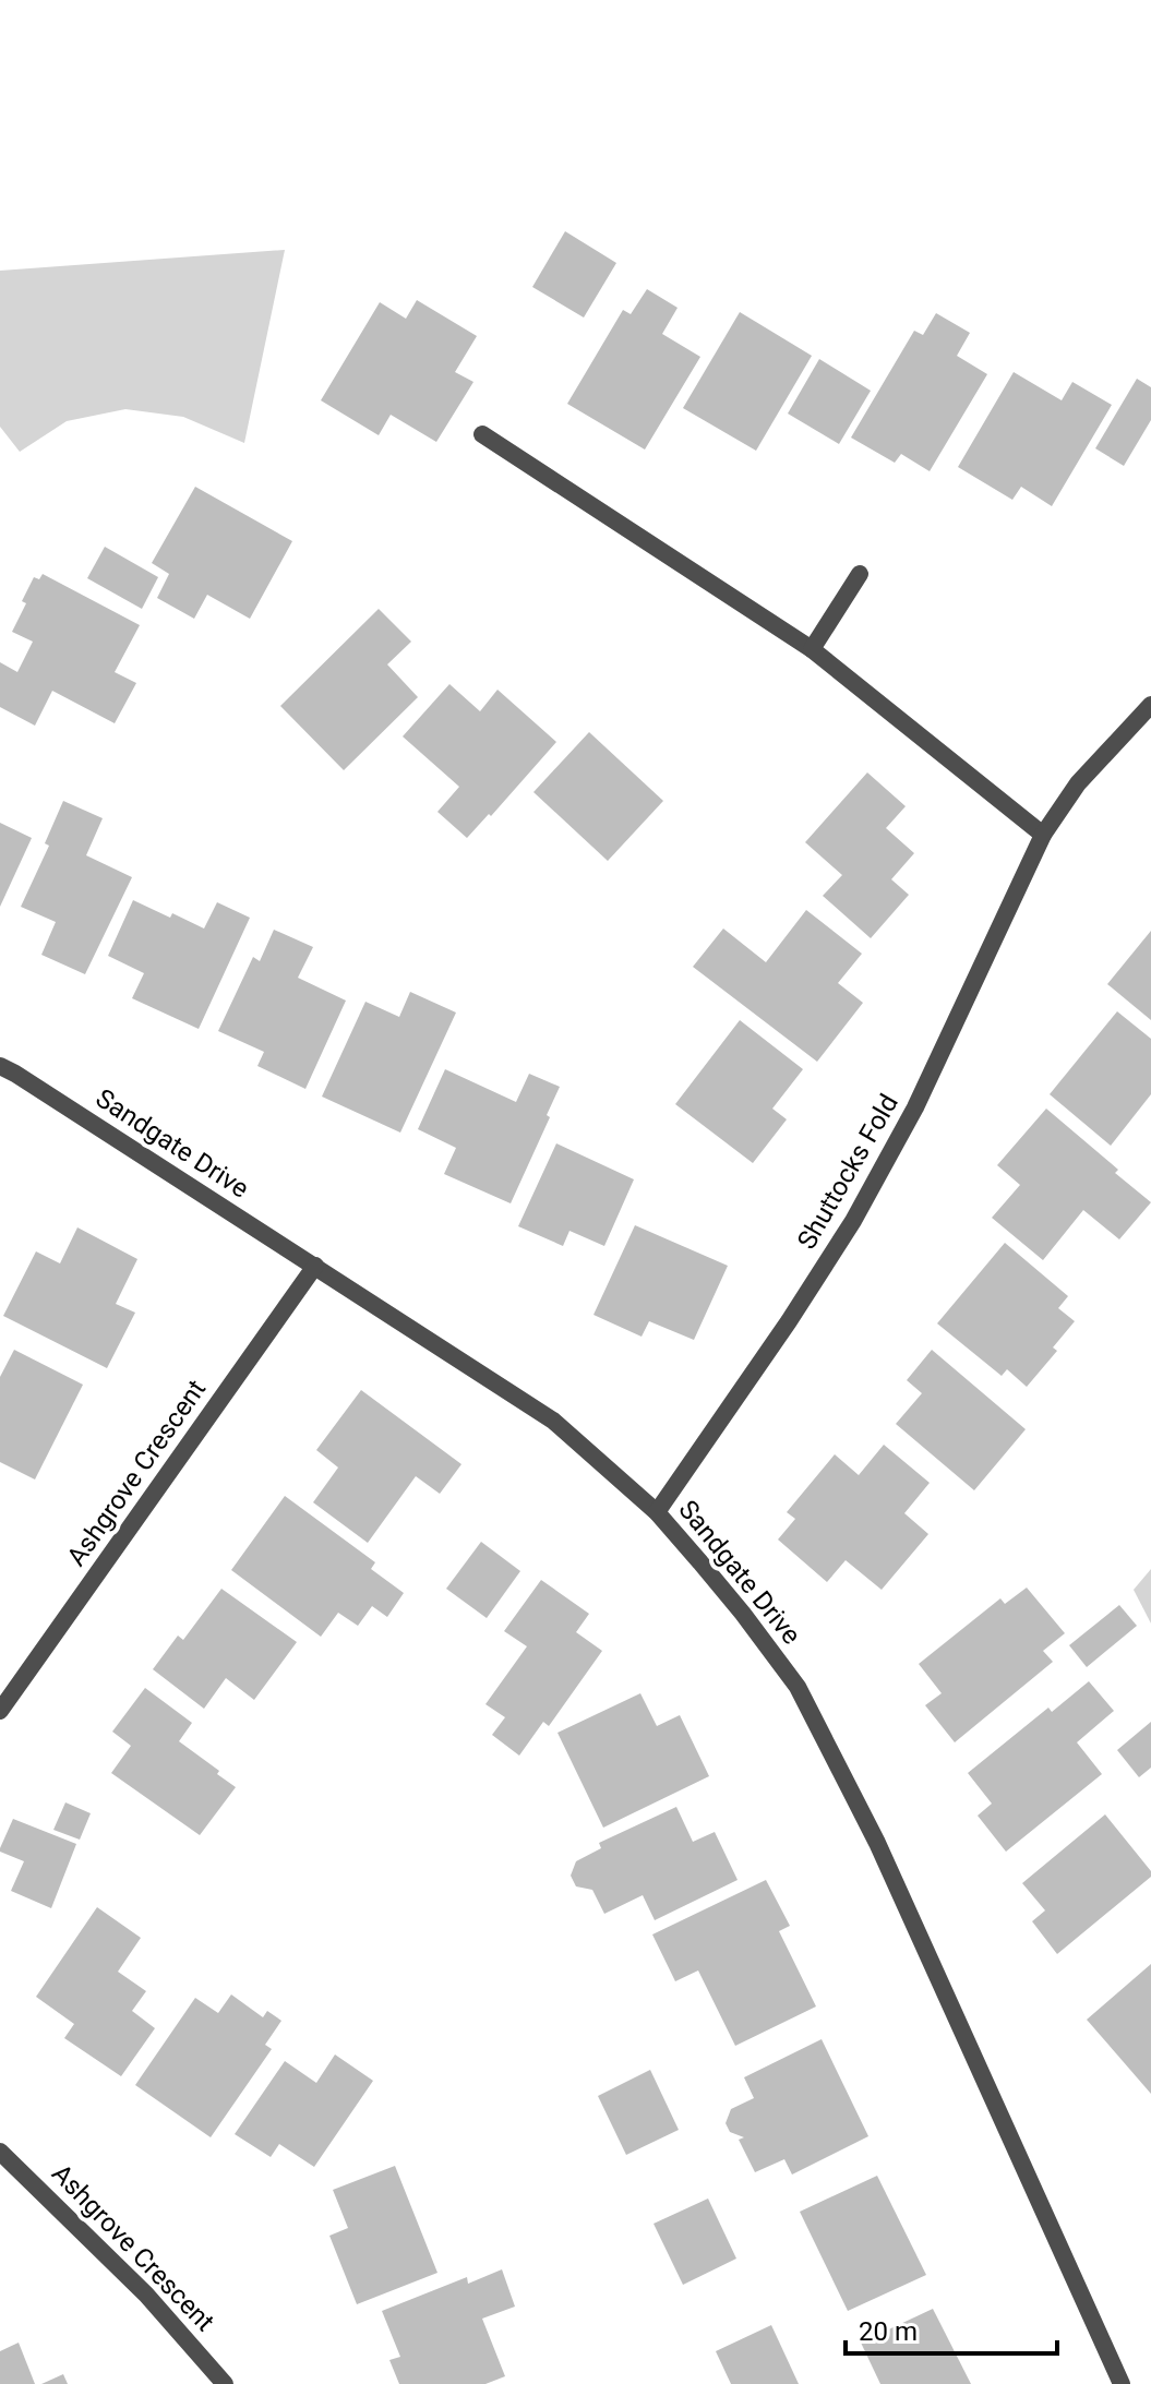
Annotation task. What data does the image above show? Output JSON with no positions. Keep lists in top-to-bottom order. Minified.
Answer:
{"streets":{"street":["Sandgate Drive","Shuttocks Fold","Ashgrove Crescent"]},"crossings":[["Sandgate Drive","Shuttocks Fold"],["Sandgate Drive","Ashgrove Crescent"]],"scale_bar":"20 m"}
